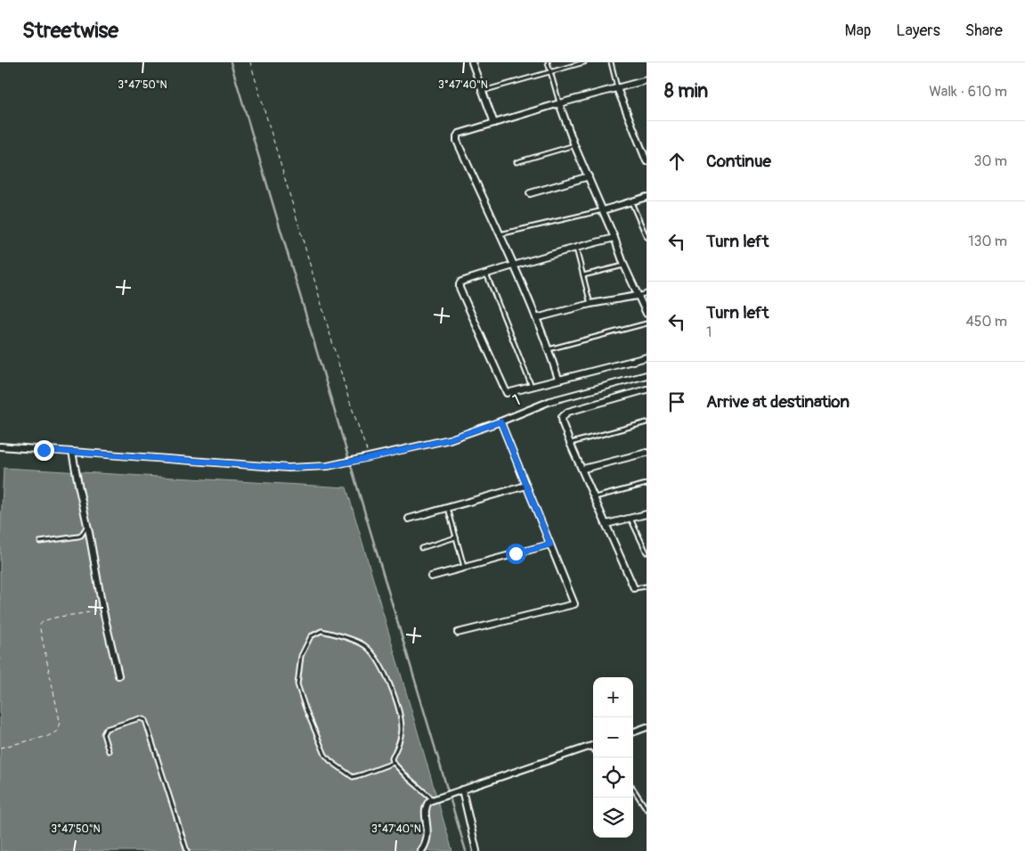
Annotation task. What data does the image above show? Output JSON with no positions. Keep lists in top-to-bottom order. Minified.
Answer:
{"streets":{"street":["1"]},"page":{"header":"Streetwise","nav":["Map","Layers","Share"],"heading":["8 min","Walk · 610 m"],"list":[["Continue","30 m"],["Turn left","130 m"],["Turn left","1","450 m"],"Arrive at destination"],"map_buttons":["+","−"]},"coordinates":["3°47'50\"N","3°47'40\"N"]}
